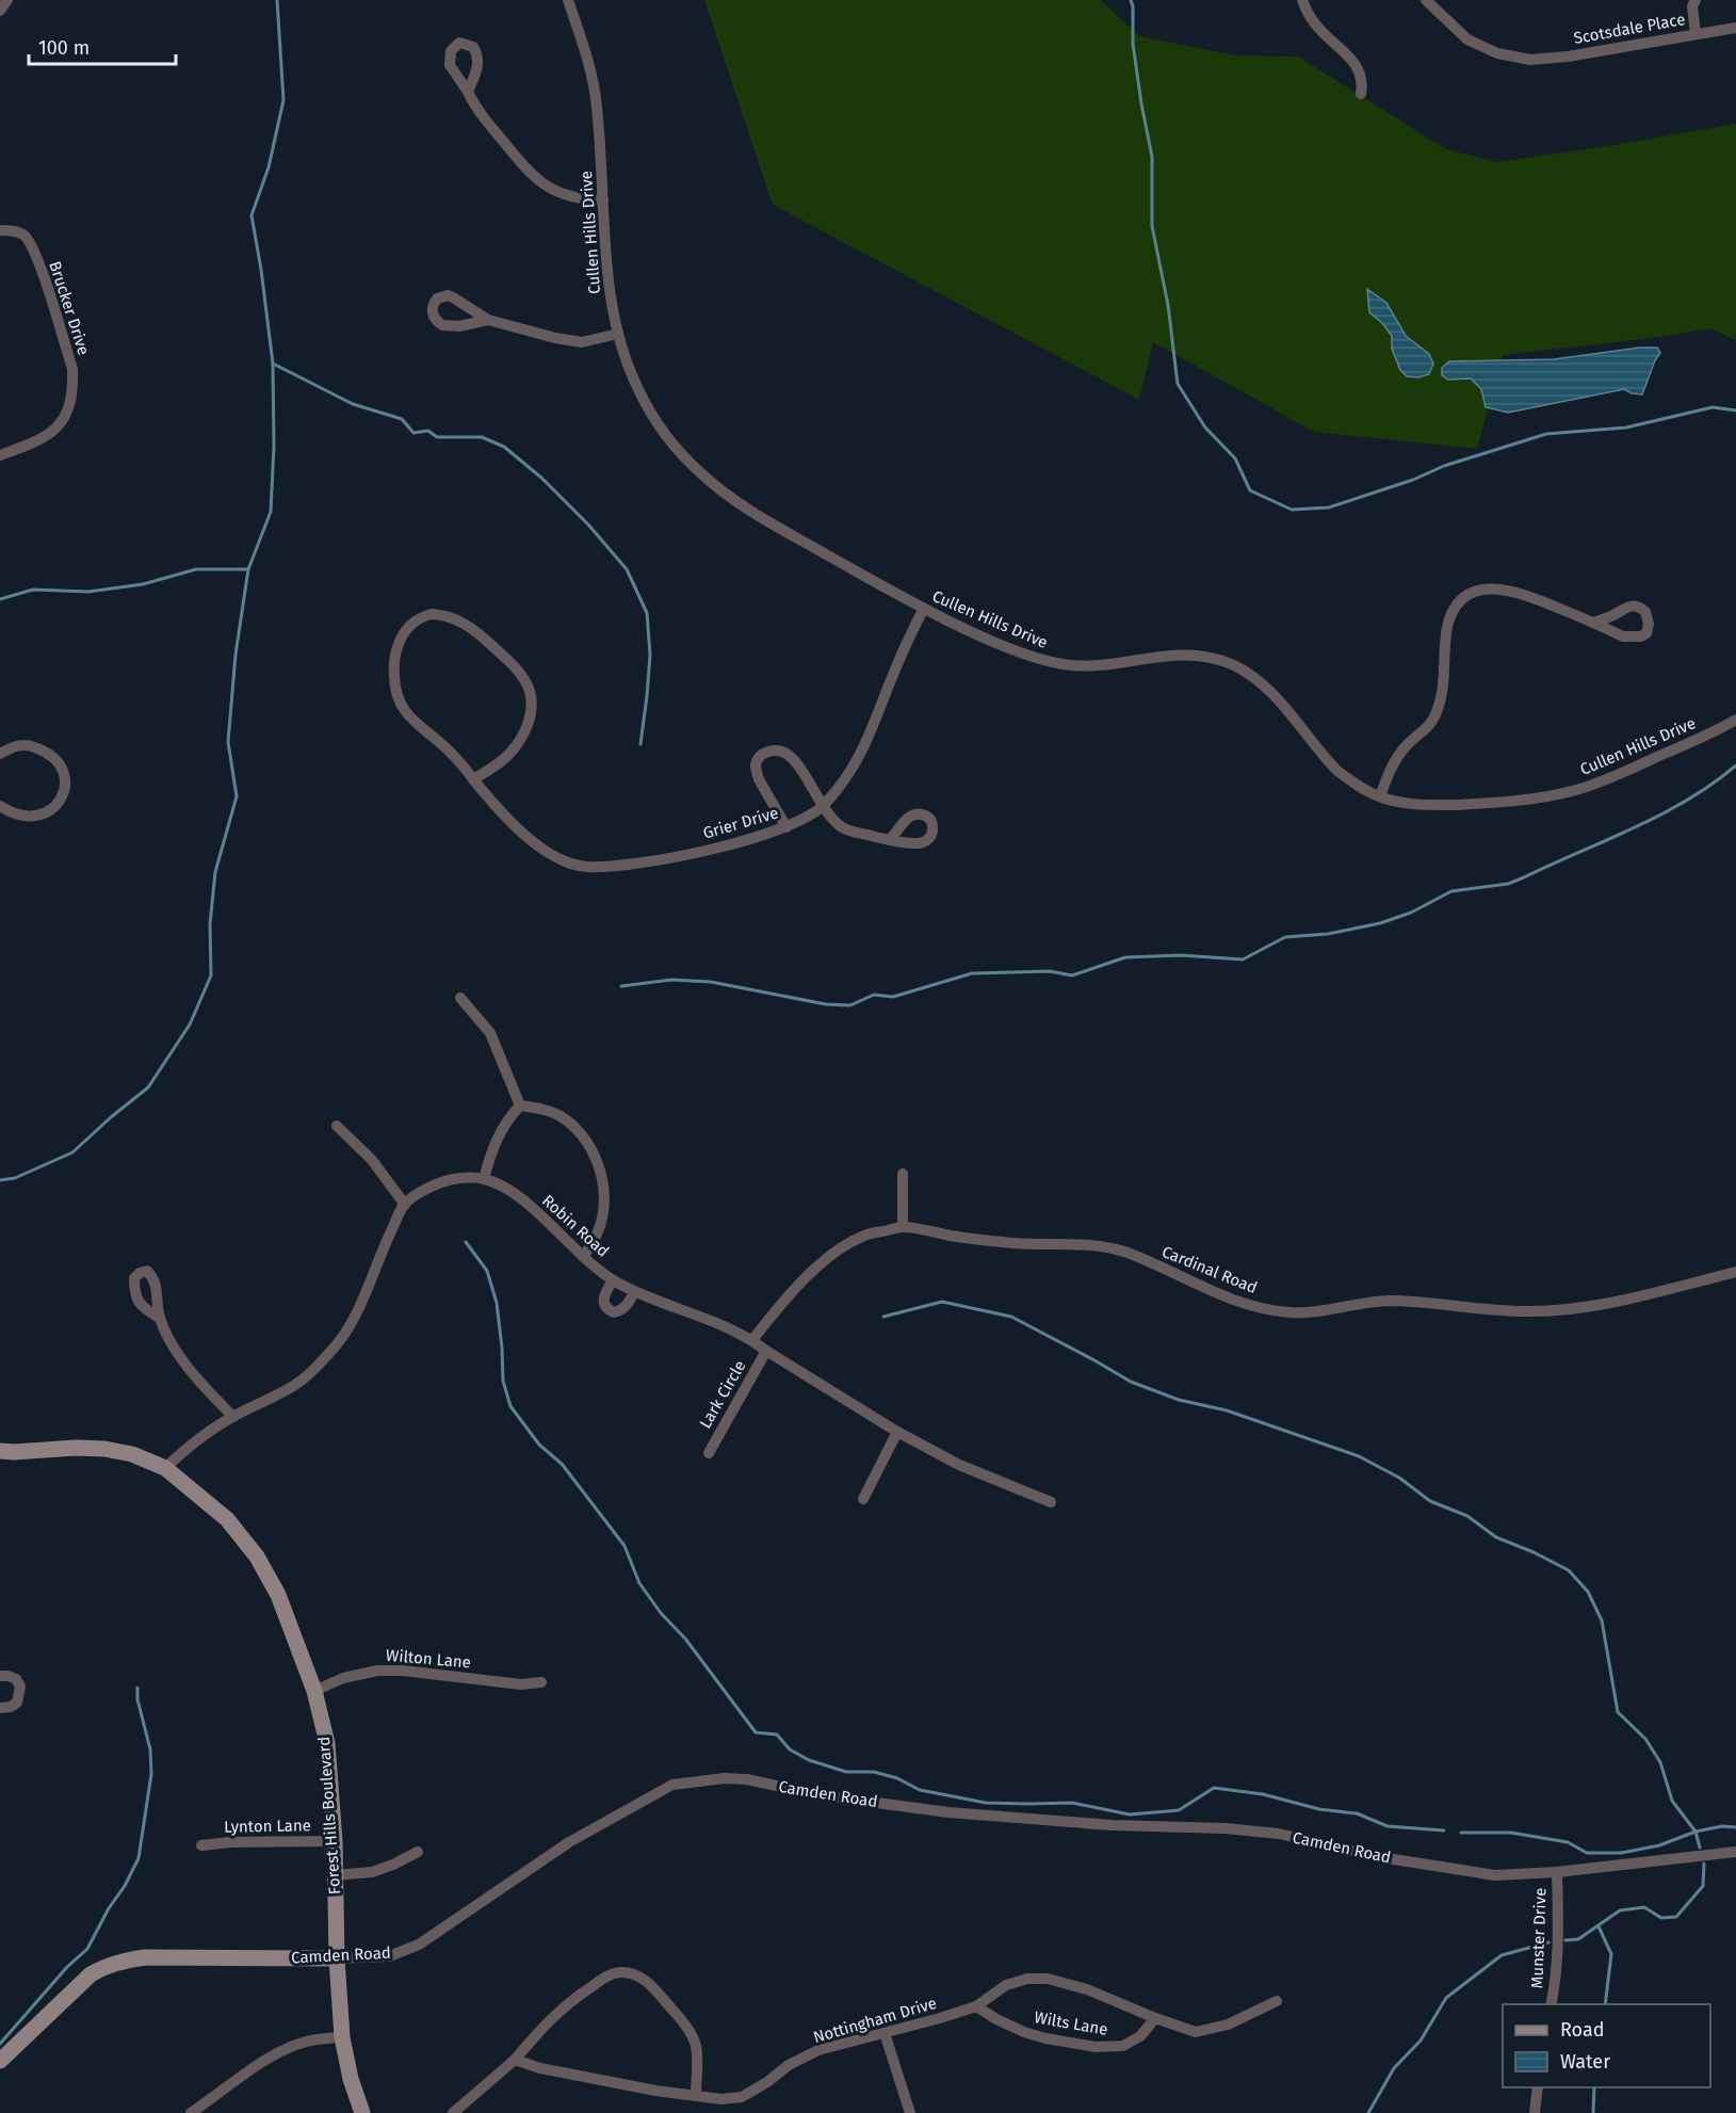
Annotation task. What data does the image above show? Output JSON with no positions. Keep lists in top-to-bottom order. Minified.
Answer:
{"streets":{"main road":["Camden Road","Forest Hills Boulevard"],"street":["Scotsdale Place","Cullen Hills Drive","Brucker Drive","Grier Drive","Robin Road","Cardinal Road","Lark Circle","Wilton Lane","Lynton Lane","Munster Drive","Nottingham Drive","Wilts Lane"]},"crossings":[["Cullen Hills Drive","Grier Drive"],["Robin Road","Cardinal Road"],["Robin Road","Lark Circle"],["Robin Road","Forest Hills Boulevard"],["Wilton Lane","Forest Hills Boulevard"],["Camden Road","Forest Hills Boulevard"],["Camden Road","Munster Drive"],["Forest Hills Boulevard","Lynton Lane"],["Nottingham Drive","Wilts Lane"]],"legend":["Road","Water"],"scale_bar":"100 m"}
